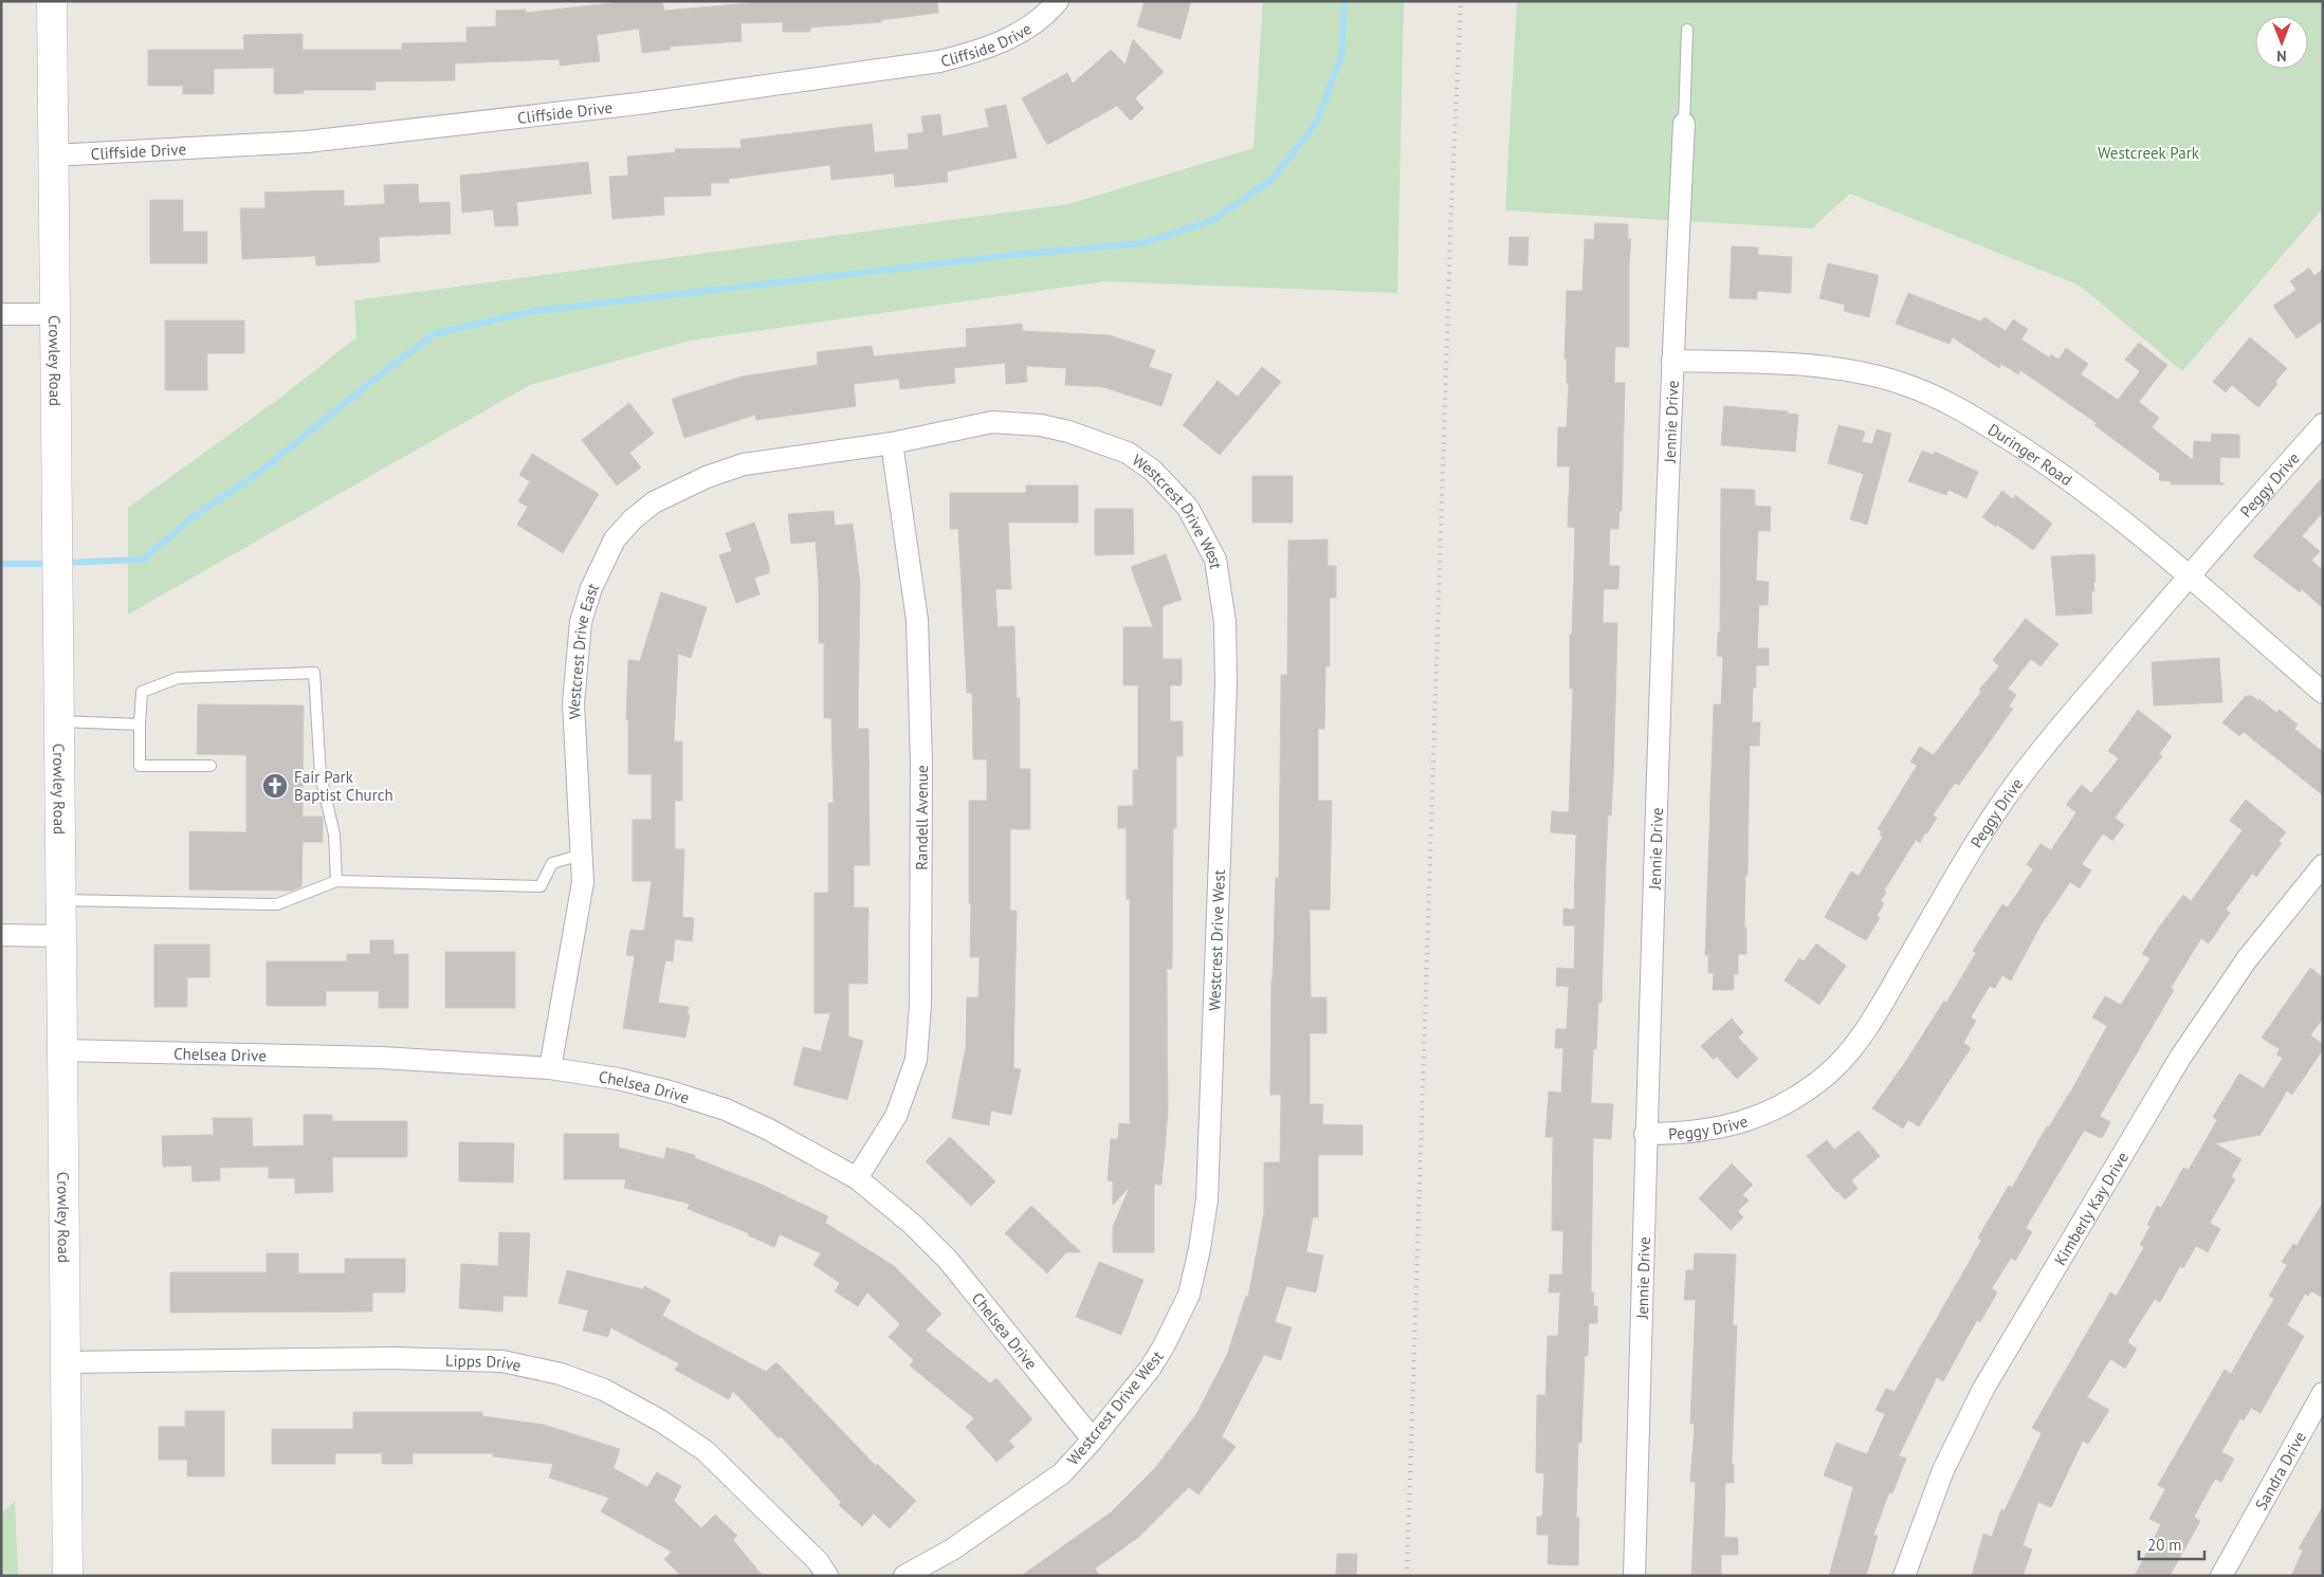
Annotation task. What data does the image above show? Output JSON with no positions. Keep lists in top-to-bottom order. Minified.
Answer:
{"streets":{"main road":["Crowley Road"],"street":["Cliffside Drive","Jennie Drive","Duringer Road","Peggy Drive","Westcrest Drive West","Westcrest Drive East","Randell Avenue","Chelsea Drive","Kimberly Kay Drive","Lipps Drive","Sandra Drive"]},"crossings":[["Cliffside Drive","Crowley Road"],["Crowley Road","Chelsea Drive"],["Crowley Road","Lipps Drive"],["Jennie Drive","Duringer Road"],["Jennie Drive","Peggy Drive"],["Duringer Road","Peggy Drive"],["Westcrest Drive West","Westcrest Drive East"],["Westcrest Drive West","Randell Avenue"],["Westcrest Drive West","Chelsea Drive"],["Westcrest Drive East","Randell Avenue"],["Westcrest Drive East","Chelsea Drive"],["Randell Avenue","Chelsea Drive"]],"parks":["Westcreek Park"],"places":{"church":["Fair Park Baptist Church"]},"scale_bar":"20 m","north":"bottom"}
